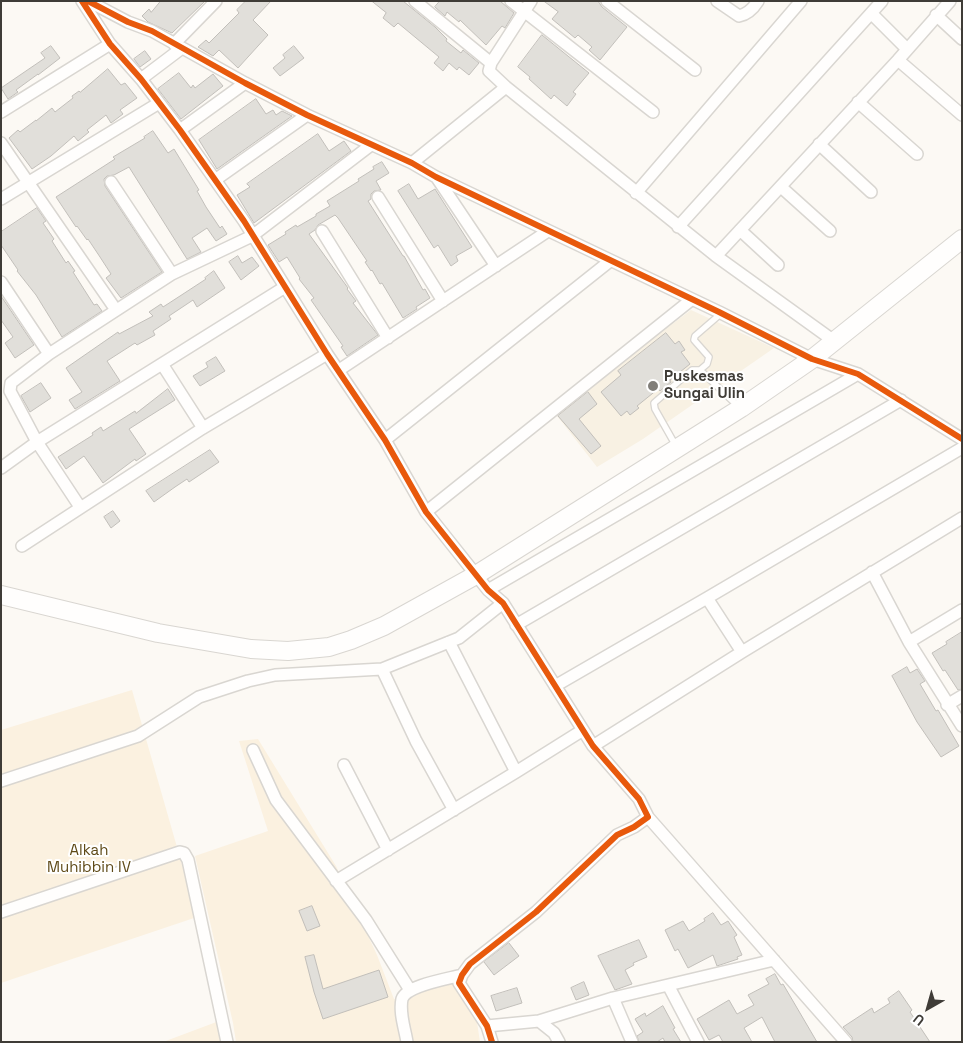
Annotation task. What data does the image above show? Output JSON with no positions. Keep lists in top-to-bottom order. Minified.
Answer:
{"parks":["Alkah Muhibbin IV"],"places":["Puskesmas Sungai Ulin"],"north":"bottom left"}
